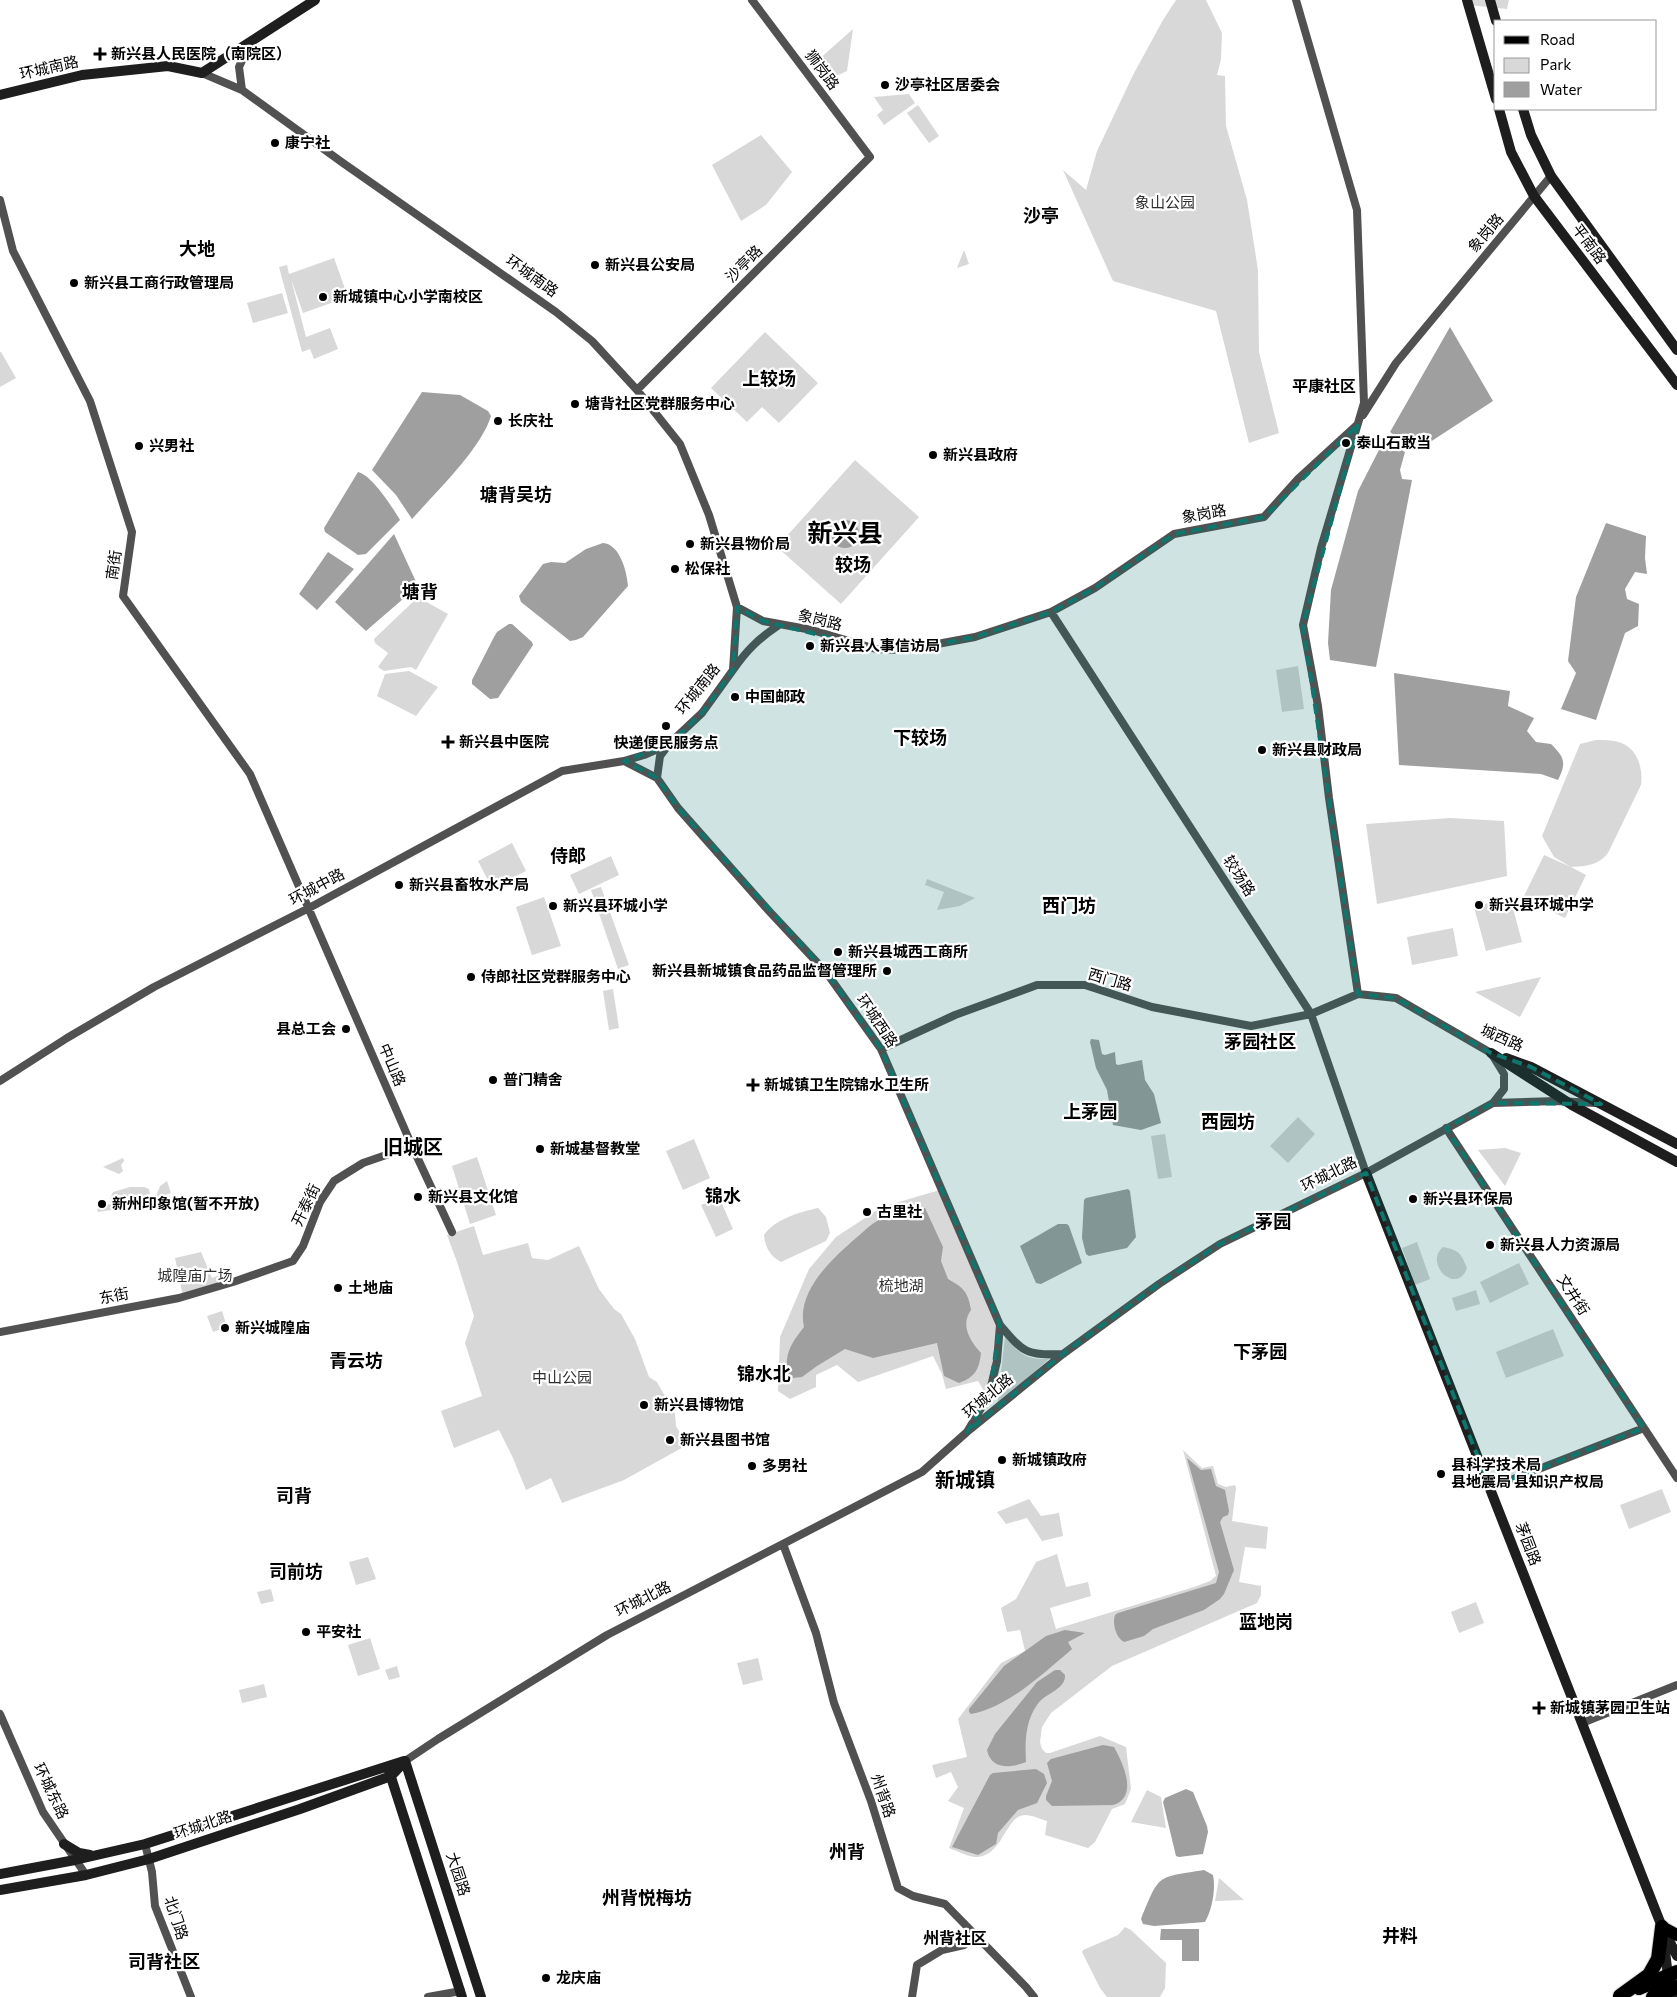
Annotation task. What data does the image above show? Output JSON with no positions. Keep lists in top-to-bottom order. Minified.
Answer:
{"streets":{"street":["环城南路","狮岗路","象岗路","平南路","沙亭路","南街","较场路","环城中路","西门路","环城西路","城西路","中山路","环城北路","开泰街","文井街","东街","茅园路","环城东路","州背路","大园路","北门路"]},"crossings":[["环城南路","象岗路"],["环城南路","沙亭路"],["环城南路","环城中路"],["环城南路","环城西路"],["狮岗路","沙亭路"],["象岗路","平南路"],["象岗路","较场路"],["南街","环城中路"],["南街","中山路"],["较场路","西门路"],["较场路","城西路"],["较场路","环城北路"],["较场路","茅园路"],["环城中路","中山路"],["西门路","环城西路"],["西门路","城西路"],["环城西路","环城北路"],["城西路","环城北路"],["中山路","开泰街"],["环城北路","文井街"],["环城北路","茅园路"],["环城北路","环城东路"],["环城北路","州背路"],["环城北路","大园路"],["环城北路","北门路"],["开泰街","东街"]],"districts":["沙亭","大地","上较场","平康社区","塘背吴坊","新兴县","较场","塘背","下较场","侍郎","西门坊","茅园社区","上茅园","西园坊","旧城区","锦水","茅园","下茅园","青云坊","锦水北","新城镇","司背","司前坊","蓝地岗","州背","州背悦梅坊","井料","州背社区","司背社区"],"parks":["象山公园","城隍庙广场","梳地湖","中山公园"],"places":{"health":["新兴县人民医院（南院区）","新兴县中医院","新城镇卫生院锦水卫生所","新城镇茅园卫生站"],"other":["沙亭社区居委会","康宁社","新兴县公安局","新兴县工商行政管理局","新城镇中心小学南校区","塘背社区党群服务中心","长庆社","泰山石敢当","兴男社","新兴县政府","新兴县物价局","松保社","新兴县人事信访局","中国邮政","快递便民服务点","新兴县财政局","新兴县畜牧水产局","新兴县环城中学","新兴县环城小学","新兴县城西工商所","新兴县新城镇食品药品监督管理所","侍郎社区党群服务中心","县总工会","普门精舍","新城基督教堂","新兴县文化馆","新兴县环保局","新州印象馆(暂不开放)","古里社","新兴县人力资源局","土地庙","新兴城隍庙","新兴县博物馆","新兴县图书馆","新城镇政府","多男社","县科学技术局 县地震局 县知识产权局","平安社","龙庆庙"]},"legend":["Road","Park","Water"]}
